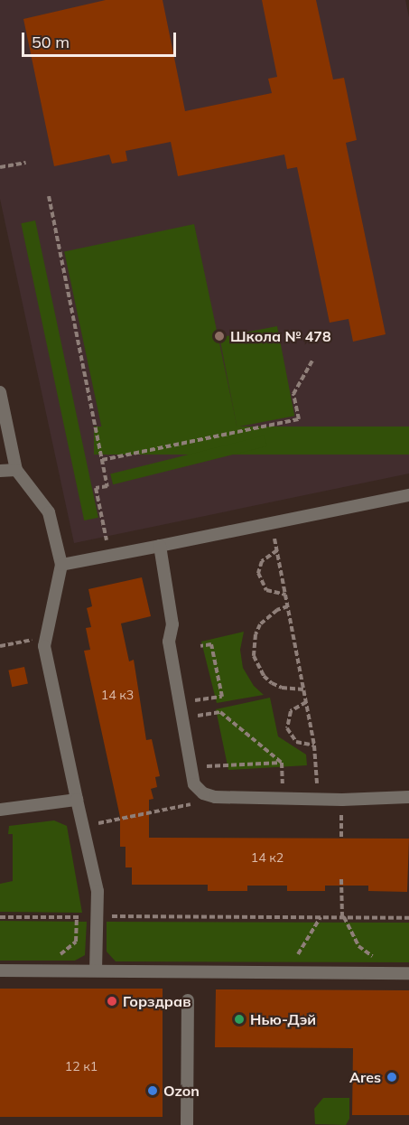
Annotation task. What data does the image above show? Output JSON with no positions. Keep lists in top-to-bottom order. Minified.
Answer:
{"places":["Школа № 478","Горздрав","Нью-Дэй","Ares","Ozon"],"house_numbers":["14 к3","14 к2","12 к1"],"scale_bar":"50 m"}
